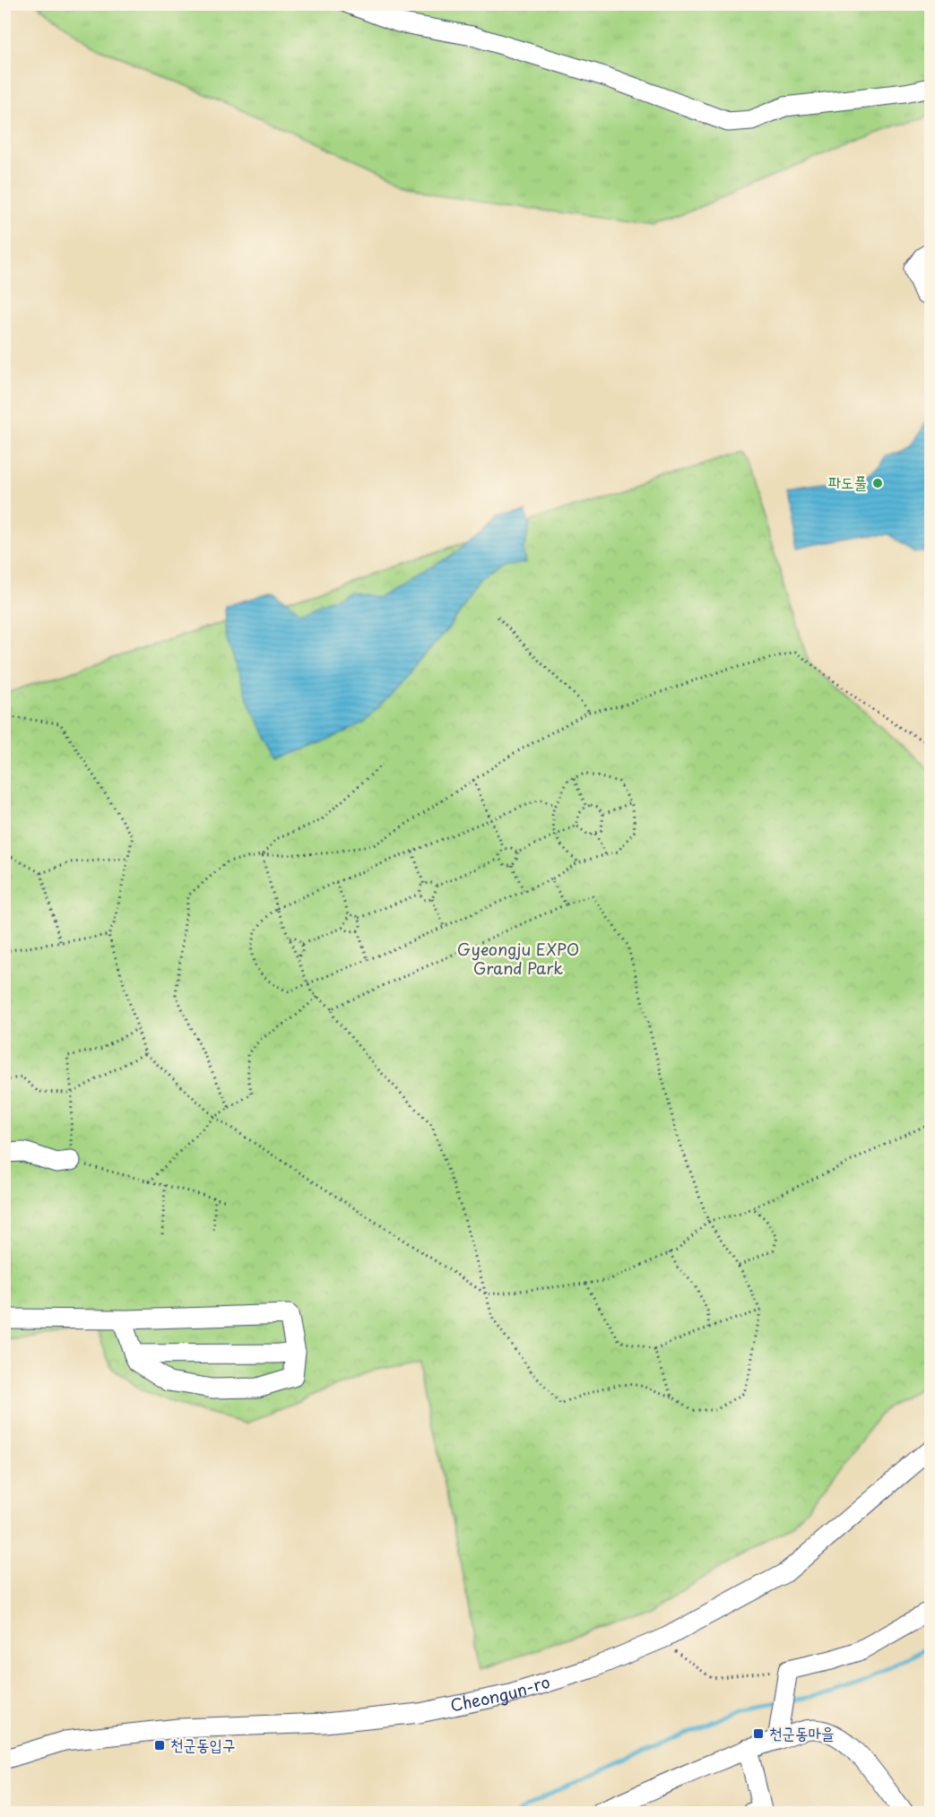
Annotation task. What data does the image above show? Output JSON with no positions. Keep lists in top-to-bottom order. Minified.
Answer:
{"streets":{"street":["Cheongun-ro"]},"parks":["Gyeongju EXPO Grand Park"],"places":{"other":["파도풀"],"transit":["천군동마을","천군동입구"]}}
